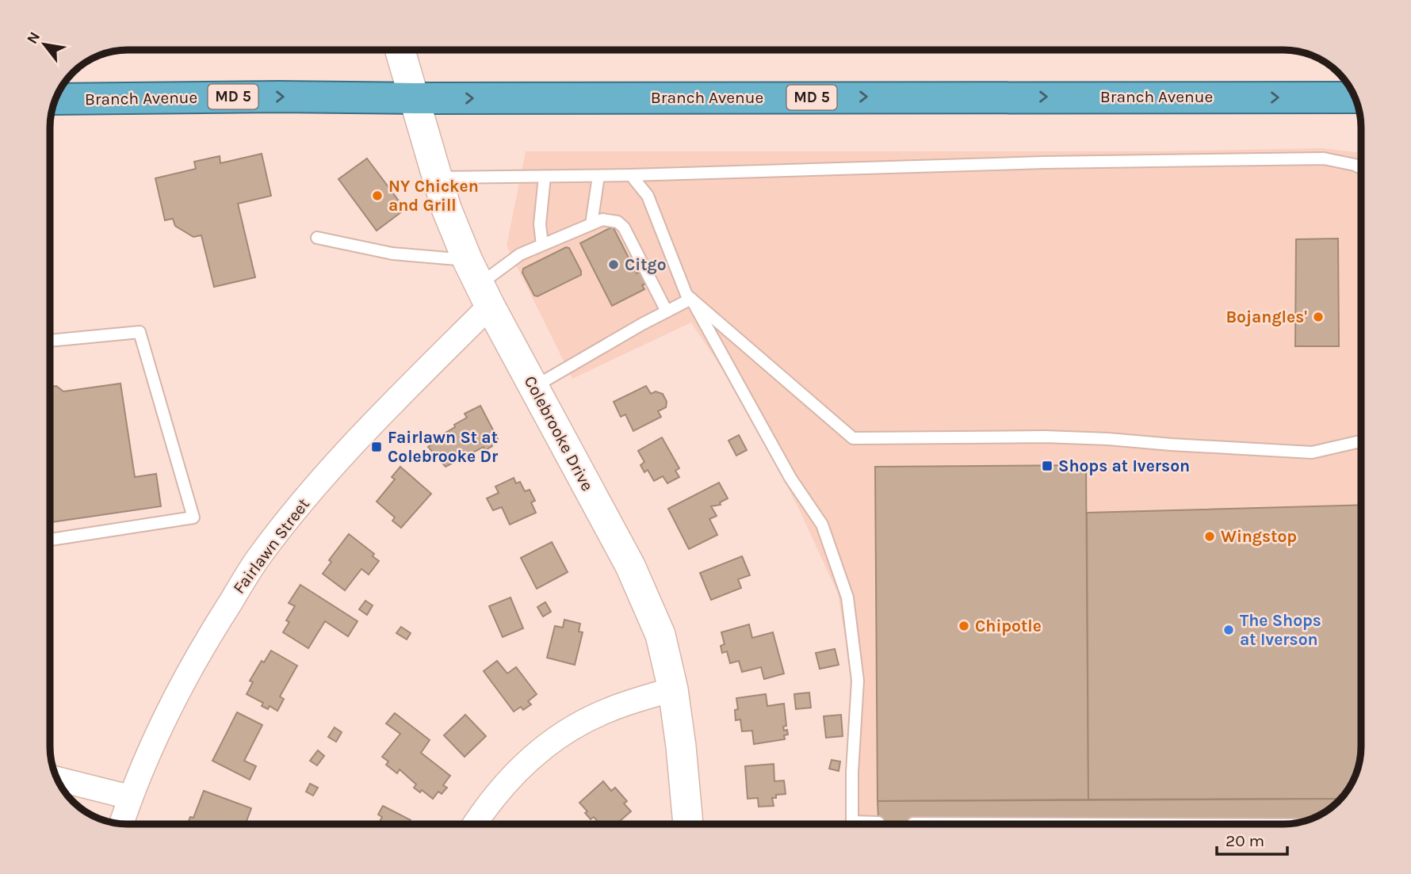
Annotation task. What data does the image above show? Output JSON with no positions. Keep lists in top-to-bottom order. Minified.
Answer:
{"streets":{"highway":["MD 5","Branch Avenue"],"street":["Colebrooke Drive","Fairlawn Street"]},"crossings":[["Branch Avenue","Colebrooke Drive"],["Colebrooke Drive","Fairlawn Street"]],"one_way":["Branch Avenue"],"places":{"other":["NY Chicken and Grill","Citgo","Bojangles'","Wingstop","Chipotle","The Shops at Iverson"],"transit":["Fairlawn St at Colebrooke Dr","Shops at Iverson"]},"scale_bar":"20 m","north":"top left"}
